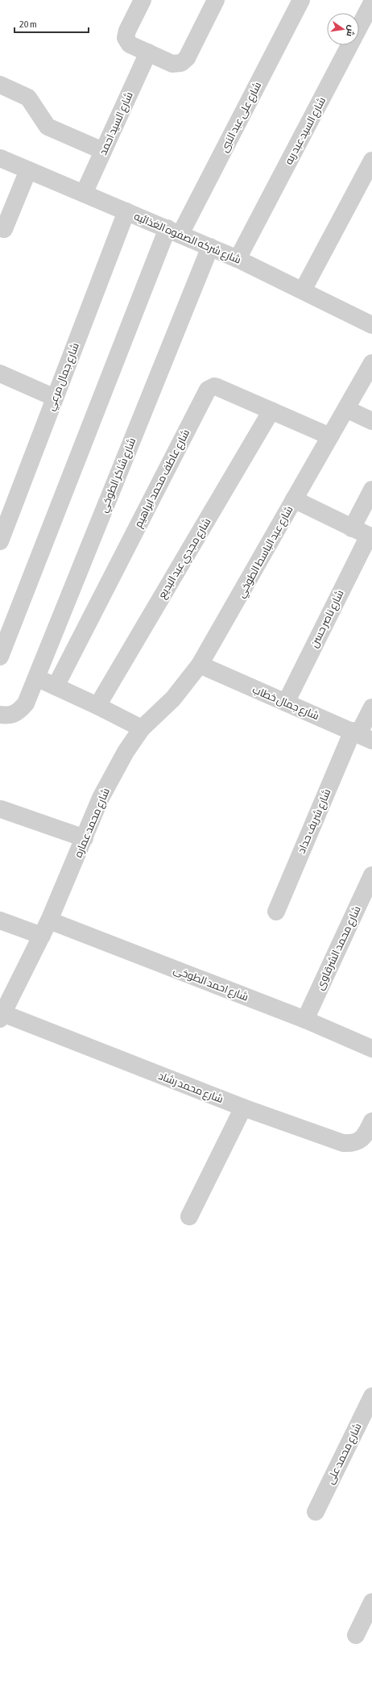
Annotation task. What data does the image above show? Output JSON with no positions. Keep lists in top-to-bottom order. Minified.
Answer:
{"streets":{"street":["شارع على عبد النبى","شارع السيد احمد","شارع السيد عبد ربه","شارع شركه الصفوه الغذائيه","شارع جمال مرعي","شارع شاكر الطوخي","شارع عاطف محمد ابراهيم","شارع عبد الباسط الطوخي","شارع مجدي عبد البديع","شارع ناصر حسن","شارع جمال خطاب","شارع شريف حداد","شارع محمد عماره","شارع محمد الشرقاوى","شارع احمد الطوخى","شارع محمد رشاد","شارع محمد على"]},"crossings":[["شارع على عبد النبى","شارع شركه الصفوه الغذائيه"],["شارع السيد احمد","شارع شركه الصفوه الغذائيه"],["شارع السيد عبد ربه","شارع شركه الصفوه الغذائيه"],["شارع شركه الصفوه الغذائيه","شارع جمال مرعي"],["شارع شركه الصفوه الغذائيه","شارع شاكر الطوخي"],["شارع عاطف محمد ابراهيم","شارع عبد الباسط الطوخي"],["شارع عاطف محمد ابراهيم","شارع مجدي عبد البديع"],["شارع عبد الباسط الطوخي","شارع جمال خطاب"],["شارع عبد الباسط الطوخي","شارع محمد عماره"],["شارع ناصر حسن","شارع جمال خطاب"],["شارع جمال خطاب","شارع شريف حداد"],["شارع محمد عماره","شارع احمد الطوخى"],["شارع محمد عماره","شارع محمد رشاد"],["شارع محمد الشرقاوى","شارع احمد الطوخى"]],"scale_bar":"20 m","north":"right"}
